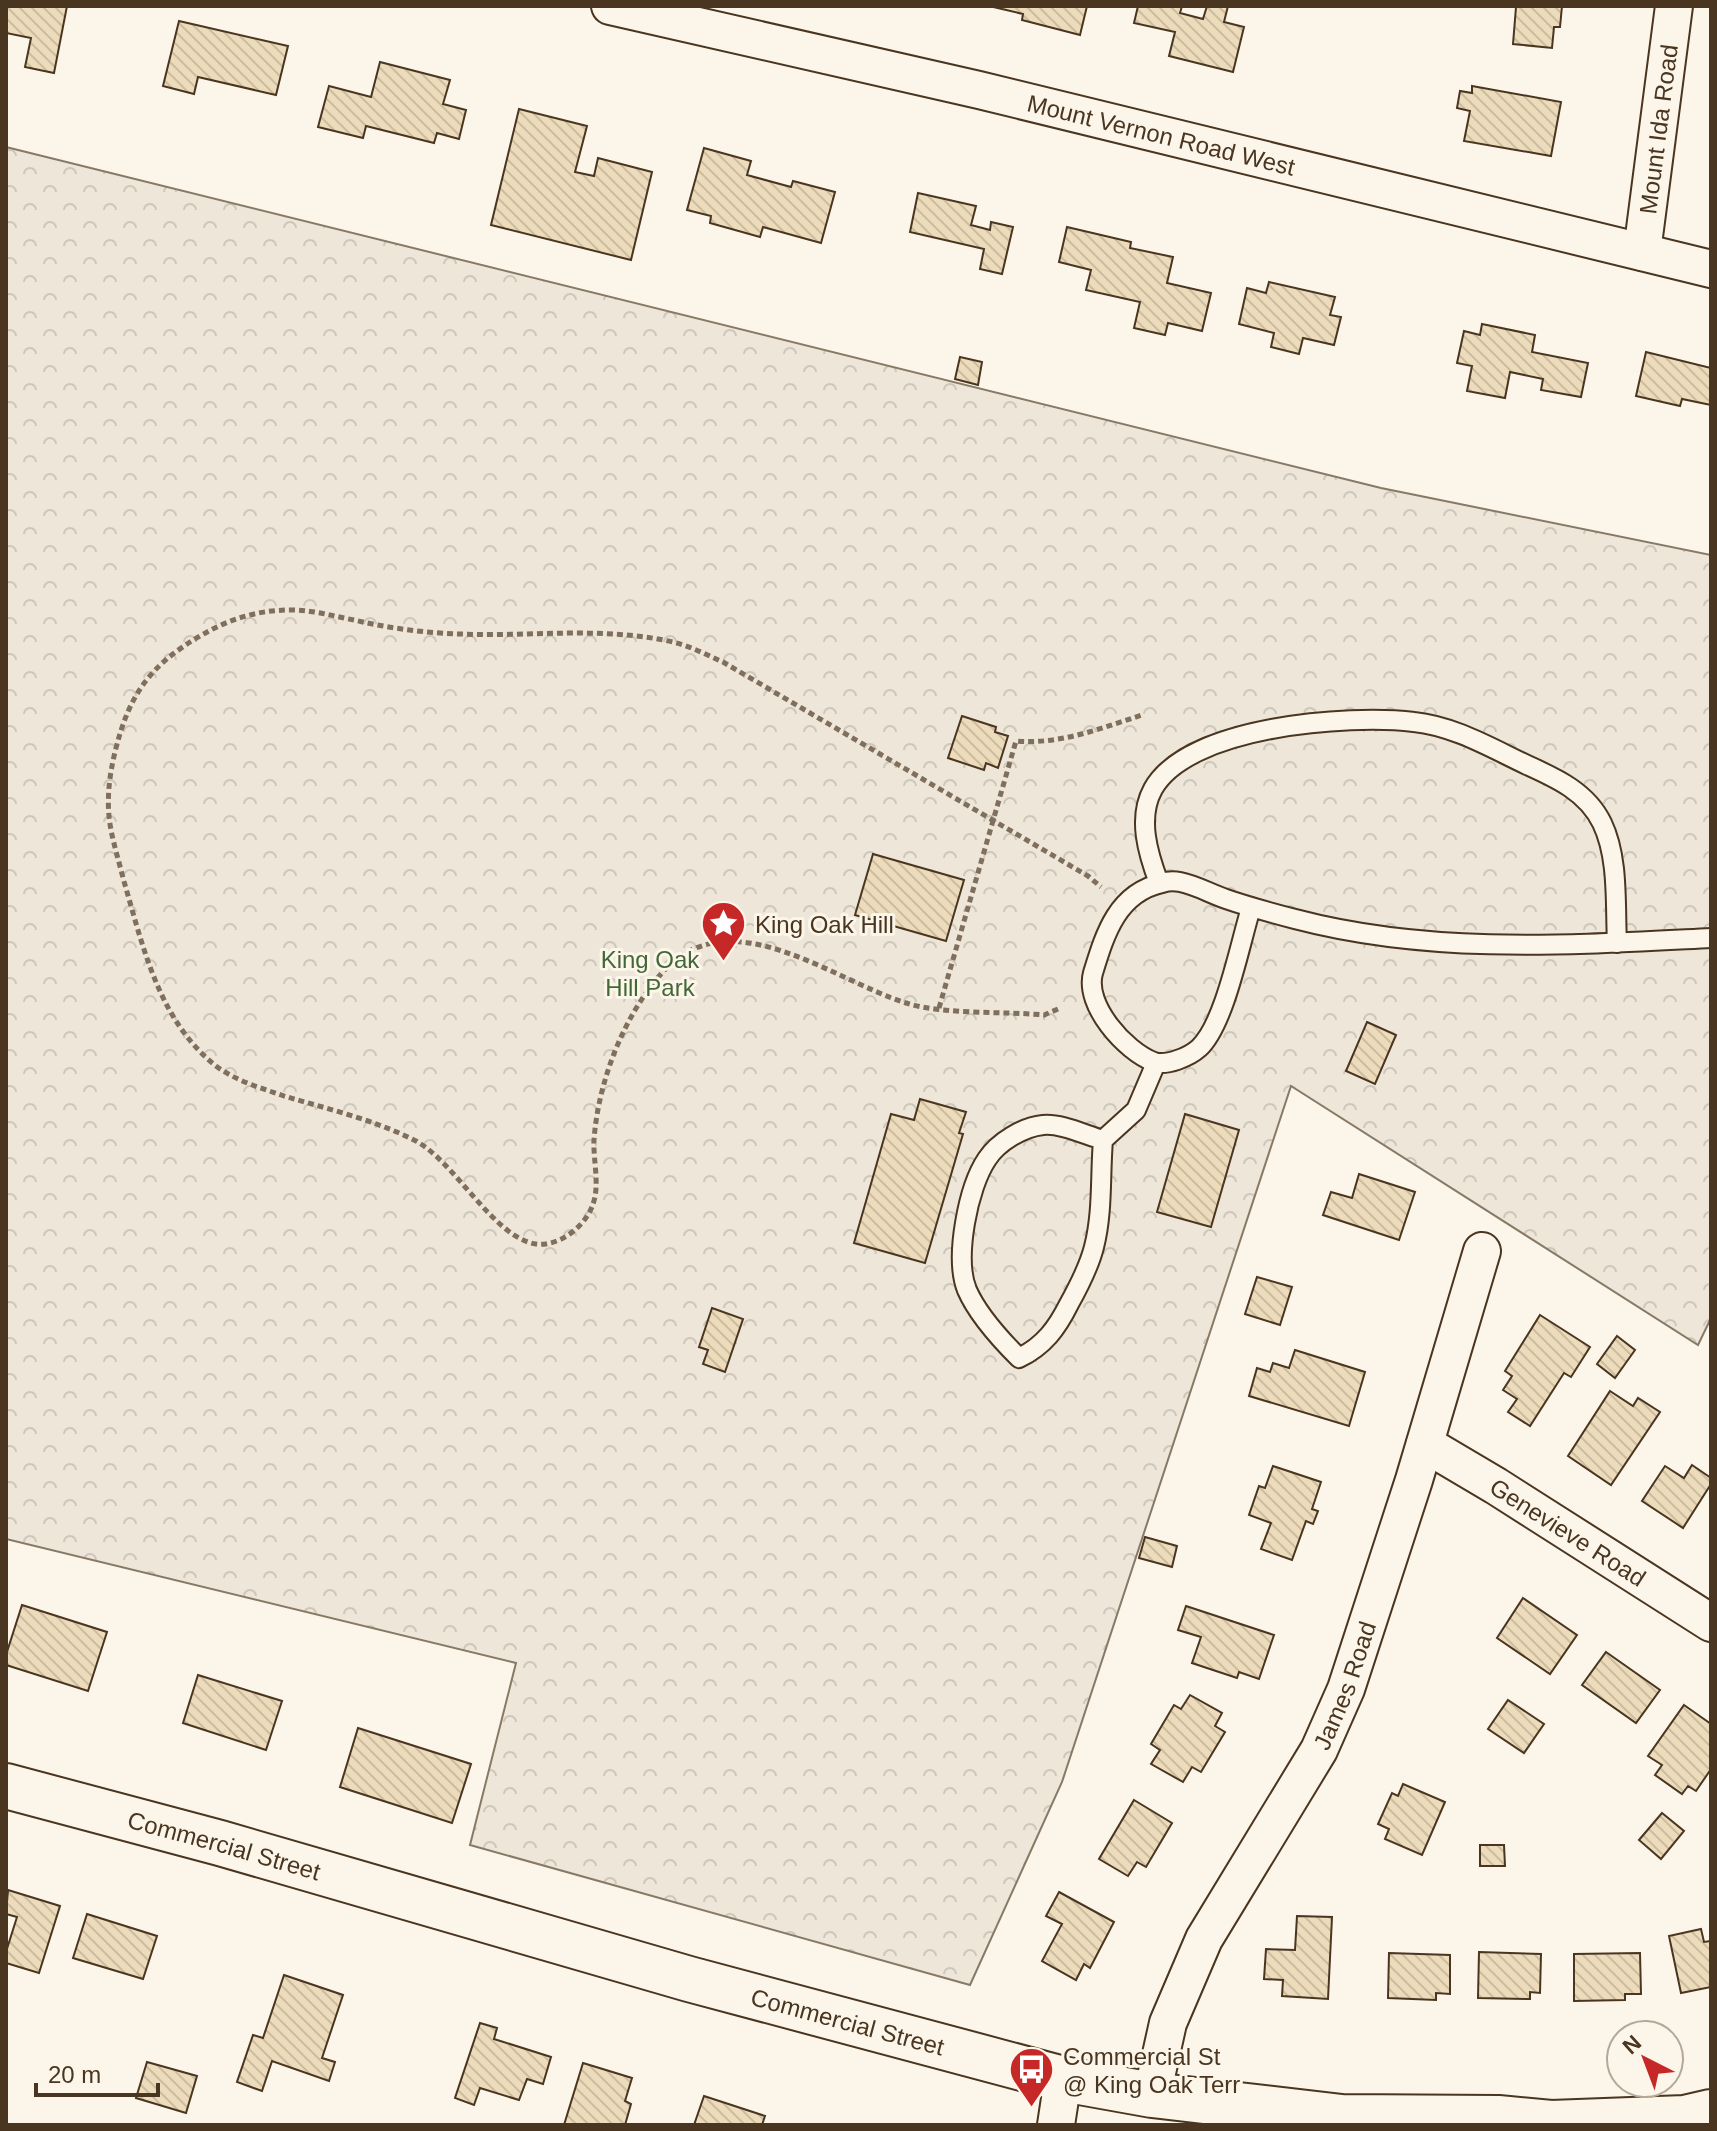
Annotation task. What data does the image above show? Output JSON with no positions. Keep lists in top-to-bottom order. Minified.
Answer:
{"streets":{"main road":["Commercial Street"],"street":["Mount Ida Road","Mount Vernon Road West","Genevieve Road","James Road"]},"crossings":[["Mount Ida Road","Mount Vernon Road West"],["Genevieve Road","James Road"],["James Road","Commercial Street"]],"parks":["King Oak Hill Park"],"places":{"place":["King Oak Hill"],"bus stop":["Commercial St @ King Oak Terr"]},"scale_bar":"20 m","north":"top left"}
